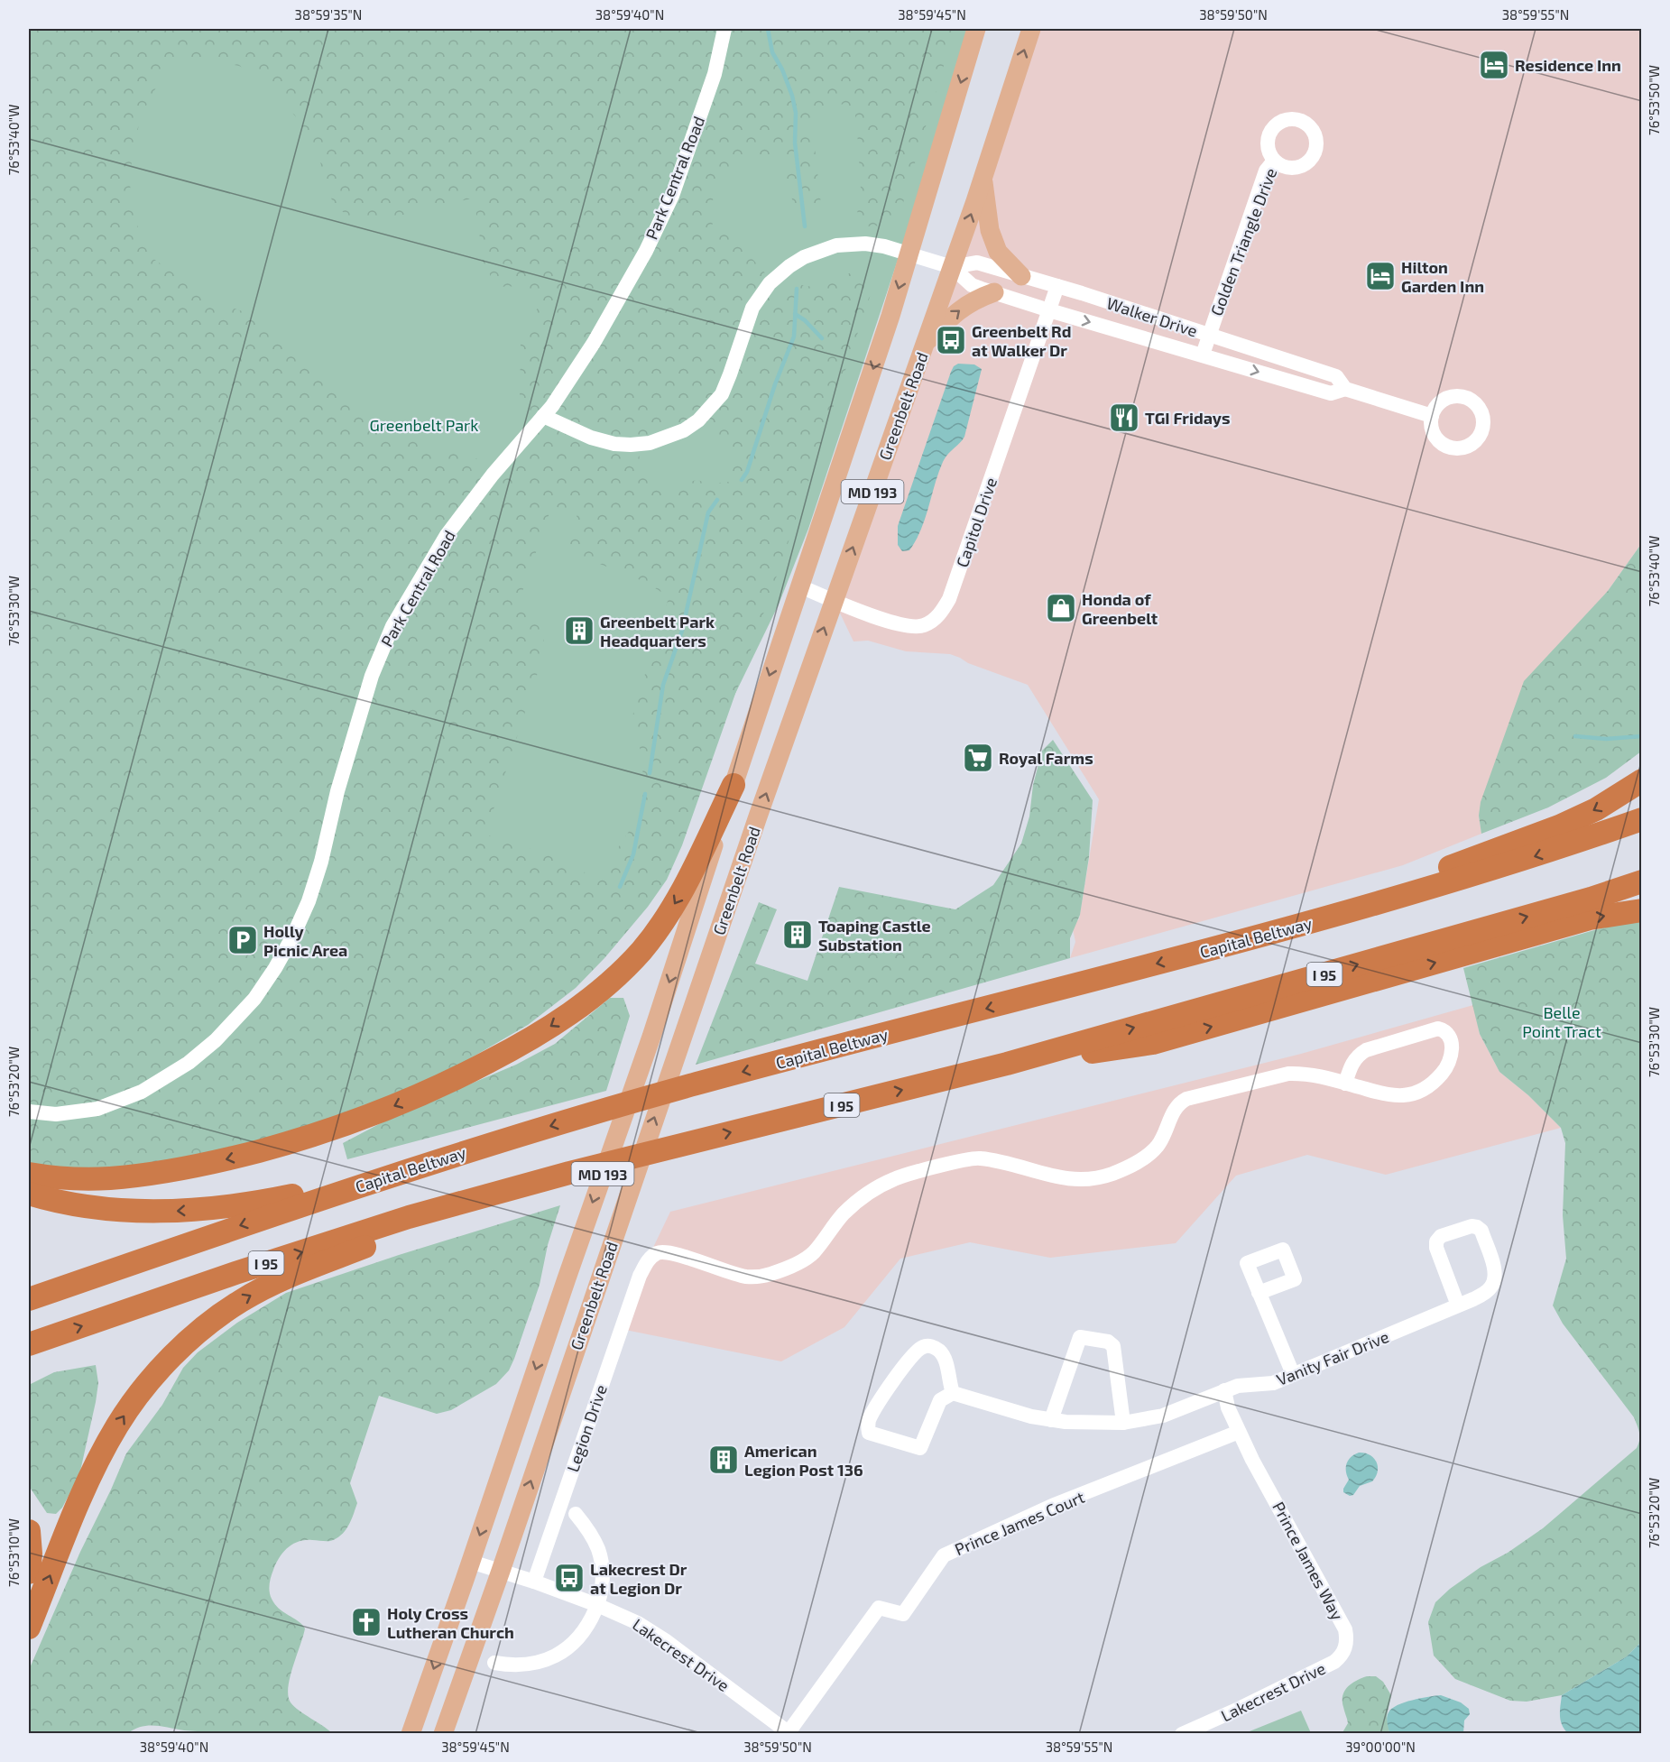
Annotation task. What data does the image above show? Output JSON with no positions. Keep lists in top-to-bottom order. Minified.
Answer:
{"streets":{"highway":["Capital Beltway","I 95"],"main road":["Greenbelt Road","MD 193"],"street":["Park Central Road","Golden Triangle Drive","Walker Drive","Capitol Drive","Vanity Fair Drive","Legion Drive","Prince James Court","Prince James Way","Lakecrest Drive"]},"crossings":[["Park Central Road","Walker Drive"],["Golden Triangle Drive","Walker Drive"],["Walker Drive","Greenbelt Road"],["Walker Drive","Capitol Drive"],["Greenbelt Road","Capitol Drive"],["Greenbelt Road","Lakecrest Drive"],["Legion Drive","Lakecrest Drive"],["Prince James Court","Prince James Way"],["Prince James Court","Lakecrest Drive"],["Prince James Way","Lakecrest Drive"]],"parks":["Greenbelt Park","Belle Point Tract"],"places":{"hotel":["Residence Inn","Hilton Garden Inn"],"bus stop":["Greenbelt Rd at Walker Dr","Lakecrest Dr at Legion Dr"],"restaurant":["TGI Fridays"],"shop":["Honda of Greenbelt"],"building":["Greenbelt Park Headquarters","Toaping Castle Substation","American Legion Post 136"],"supermarket":["Royal Farms"],"parking":["Holly Picnic Area"],"church":["Holy Cross Lutheran Church"]},"coordinates":["38°59'35\"N","38°59'40\"N","38°59'45\"N","38°59'50\"N","38°59'55\"N","76°53'50\"W","76°53'40\"W","76°53'30\"W","76°53'20\"W","76°53'10\"W","39°00'00\"N"]}
